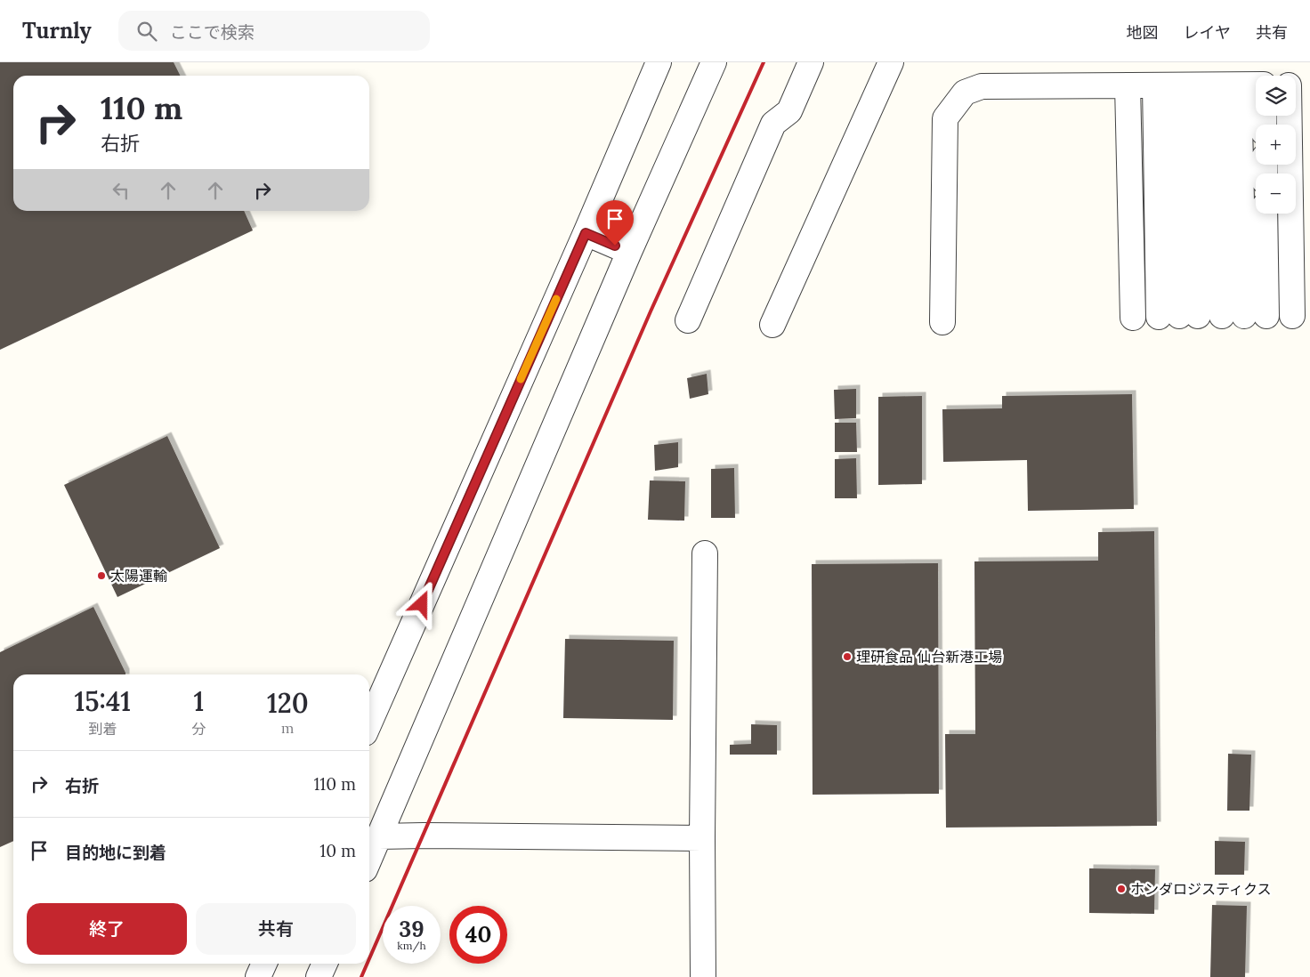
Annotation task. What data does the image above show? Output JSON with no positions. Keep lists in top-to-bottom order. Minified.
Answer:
{"places":["太陽運輸","理研食品 仙台新港工場","ホンダロジスティクス"],"page":{"header":"Turnly","search":"ここで検索","nav":["地図","レイヤ","共有"],"map_buttons":["+","−"],"turn":["110 m","右折"],"eta":["15:41","到着","1","分","120","m"],"list":[{"name":"右折","value":"110 m"},{"name":"目的地に到着","value":"10 m"}],"buttons":["終了","共有"],"speed":"39 km/h","limit":"40"}}
